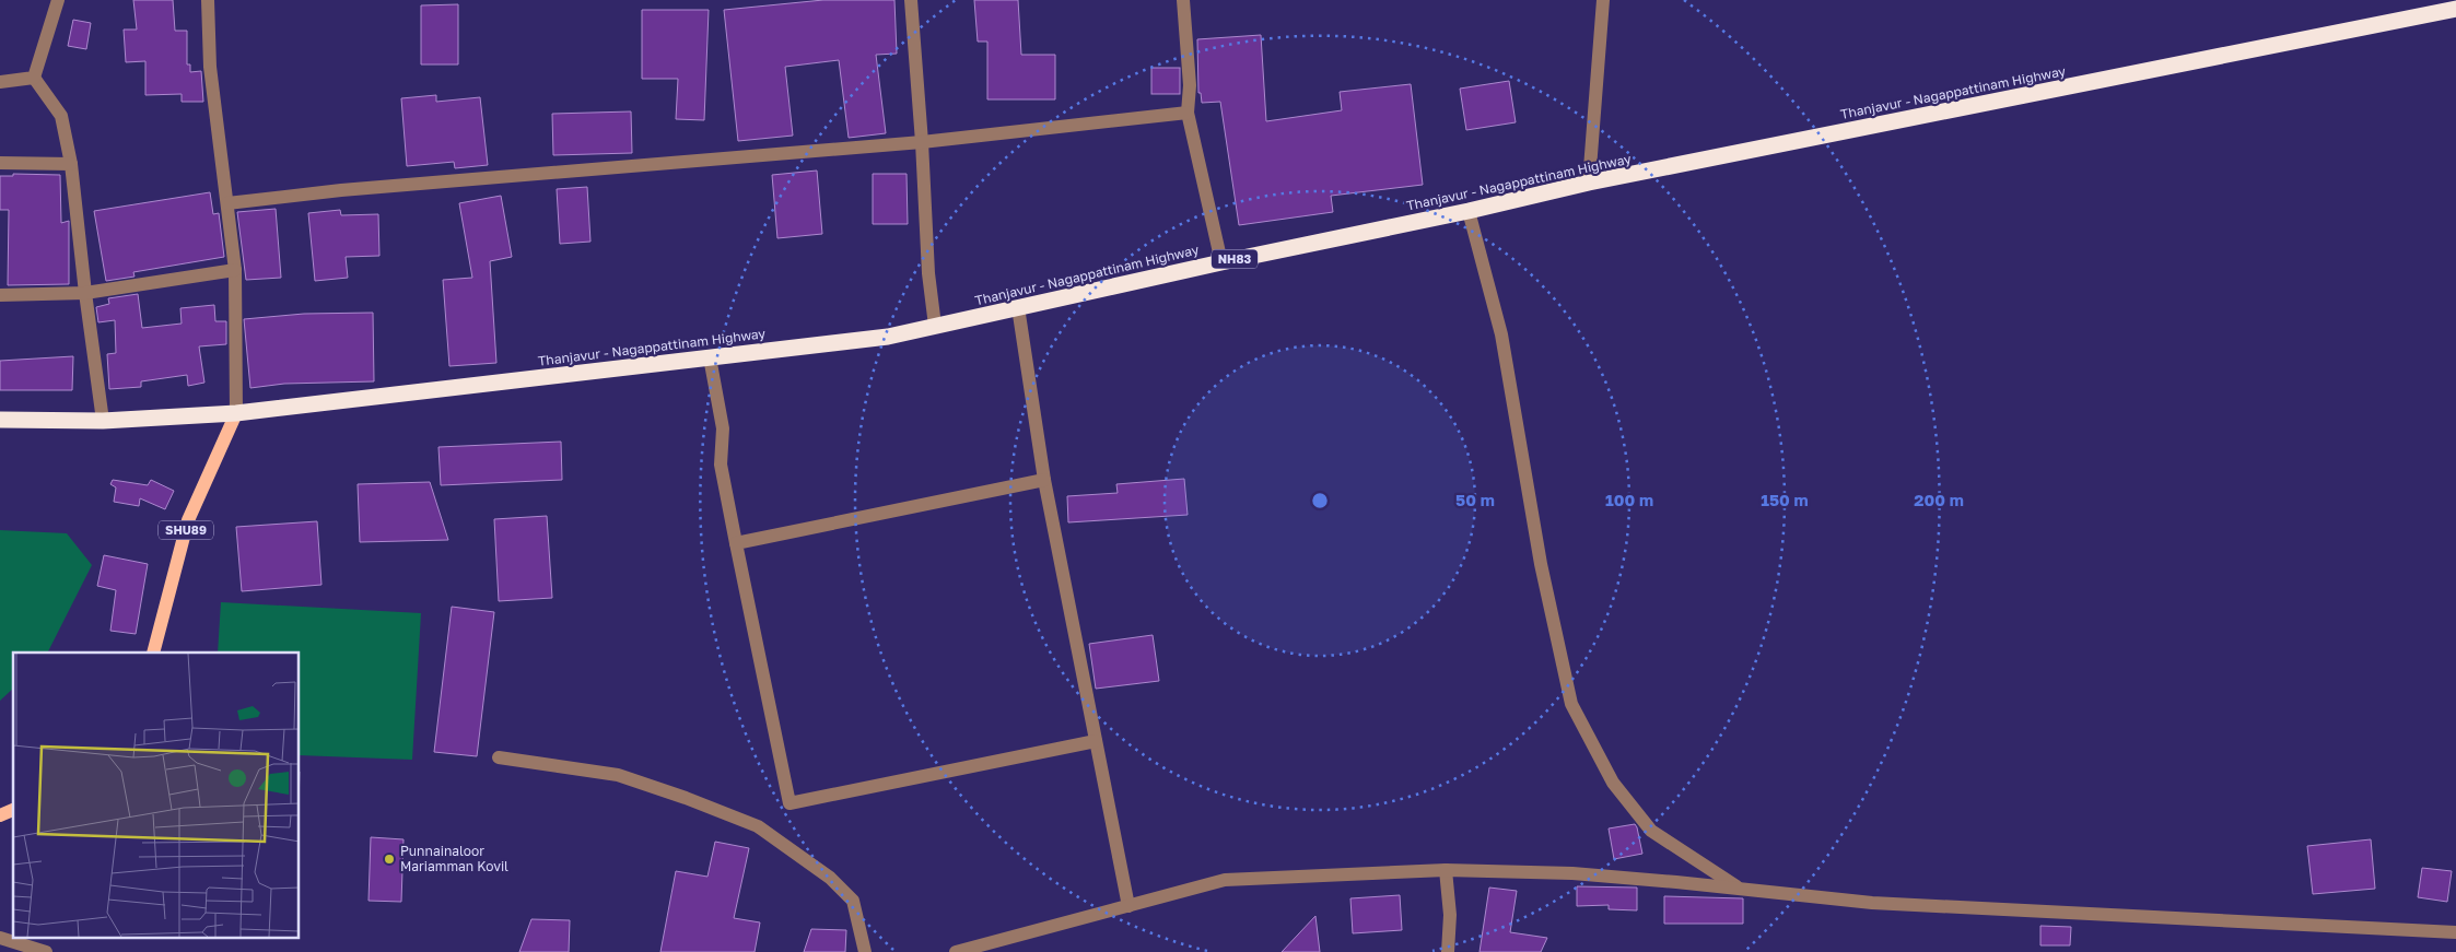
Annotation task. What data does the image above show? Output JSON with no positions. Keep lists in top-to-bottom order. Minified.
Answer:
{"streets":{"highway":["Thanjavur - Nagappattinam Highway","NH83"],"main road":["SHU89"]},"crossings":[["Thanjavur - Nagappattinam Highway","SHU89"]],"places":["Punnainaloor Mariamman Kovil"],"rings":["50 m","100 m","150 m","200 m"]}
